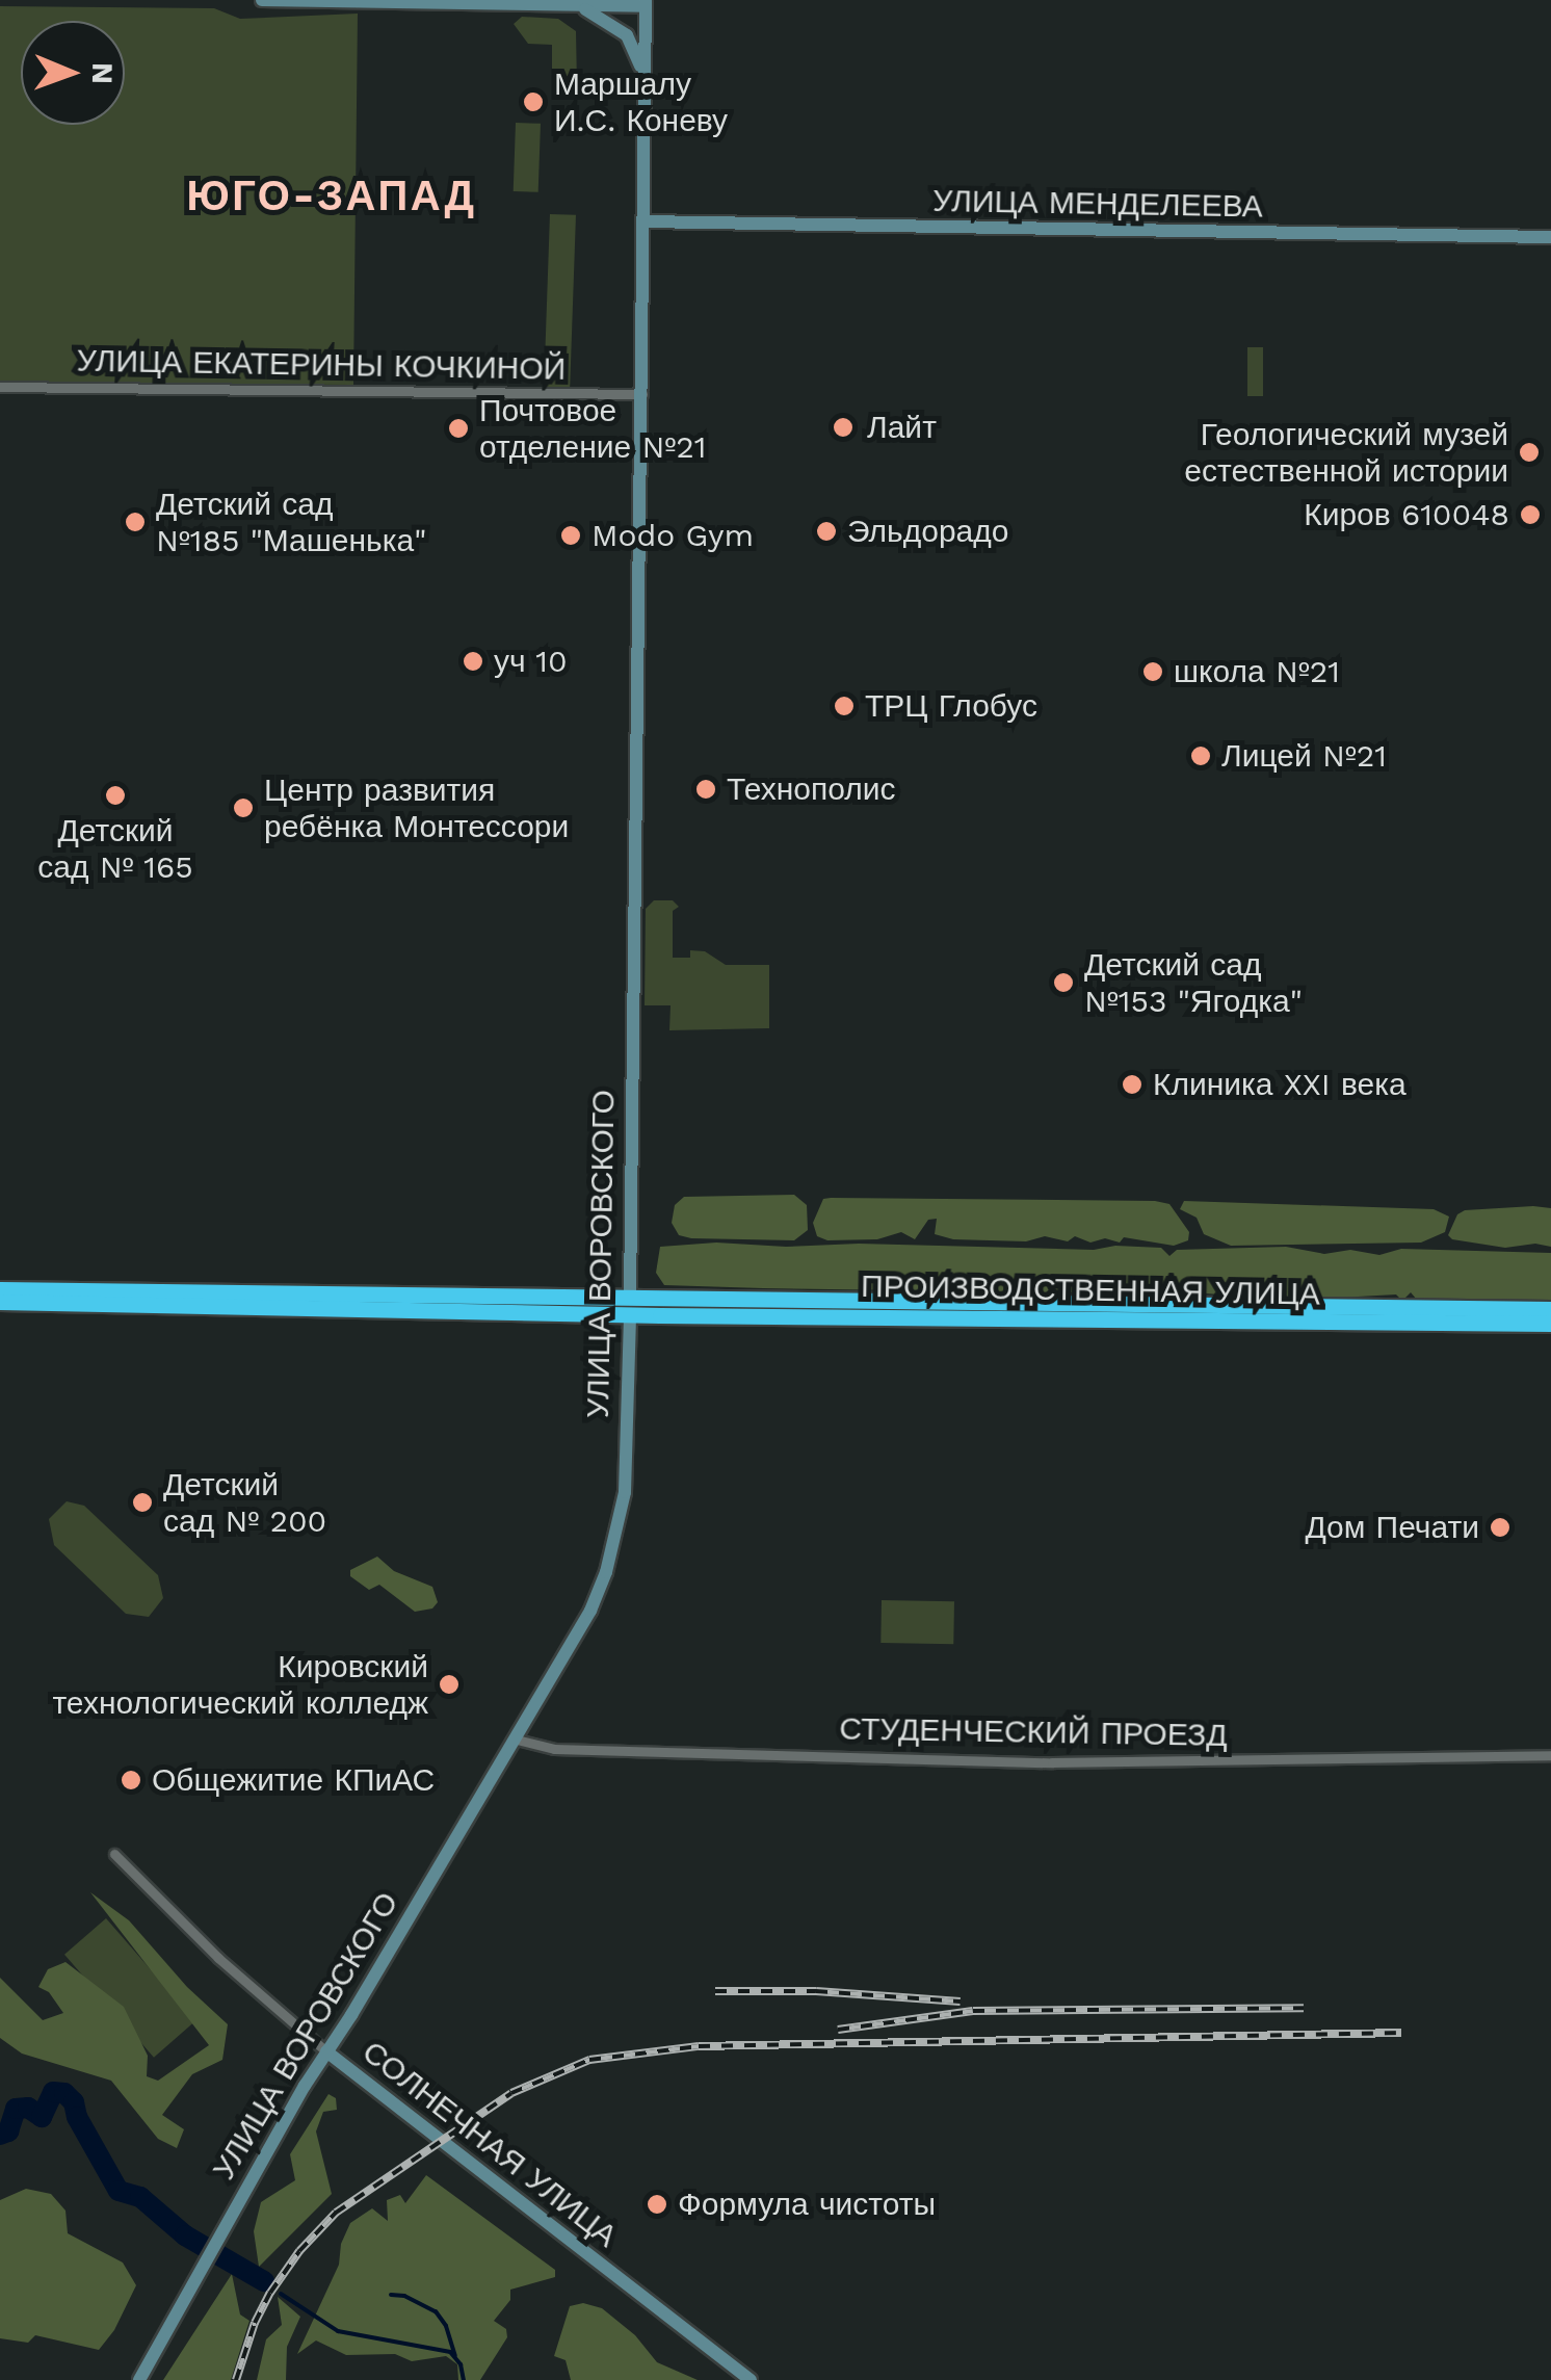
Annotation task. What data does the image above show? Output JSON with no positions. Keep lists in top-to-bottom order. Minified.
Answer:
{"streets":{"highway":["ПРОИЗВОДСТВЕННАЯ УЛИЦА"],"main road":["УЛИЦА МЕНДЕЛЕЕВА","УЛИЦА ВОРОВСКОГО","СОЛНЕЧНАЯ УЛИЦА"],"street":["УЛИЦА ЕКАТЕРИНЫ КОЧКИНОЙ","СТУДЕНЧЕСКИЙ ПРОЕЗД"]},"crossings":[["УЛИЦА МЕНДЕЛЕЕВА","УЛИЦА ВОРОВСКОГО"],["УЛИЦА ЕКАТЕРИНЫ КОЧКИНОЙ","УЛИЦА ВОРОВСКОГО"],["УЛИЦА ВОРОВСКОГО","ПРОИЗВОДСТВЕННАЯ УЛИЦА"],["УЛИЦА ВОРОВСКОГО","СТУДЕНЧЕСКИЙ ПРОЕЗД"],["УЛИЦА ВОРОВСКОГО","СОЛНЕЧНАЯ УЛИЦА"]],"districts":["ЮГО-ЗАПАД"],"places":["Маршалу И.С. Коневу","Лайт","Почтовое отделение №21","Геологический музей естественной истории","Киров 610048","Детский сад №185 \"Машенька\"","Эльдорадо","Modo Gym","уч 10","школа №21","ТРЦ Глобус","Лицей №21","Технополис","Детский сад № 165","Центр развития ребёнка Монтессори","Детский сад №153 \"Ягодка\"","Клиника XXI века","Детский сад № 200","Дом Печати","Кировский технологический колледж","Общежитие КПиАС","Формула чистоты"],"north":"right"}
